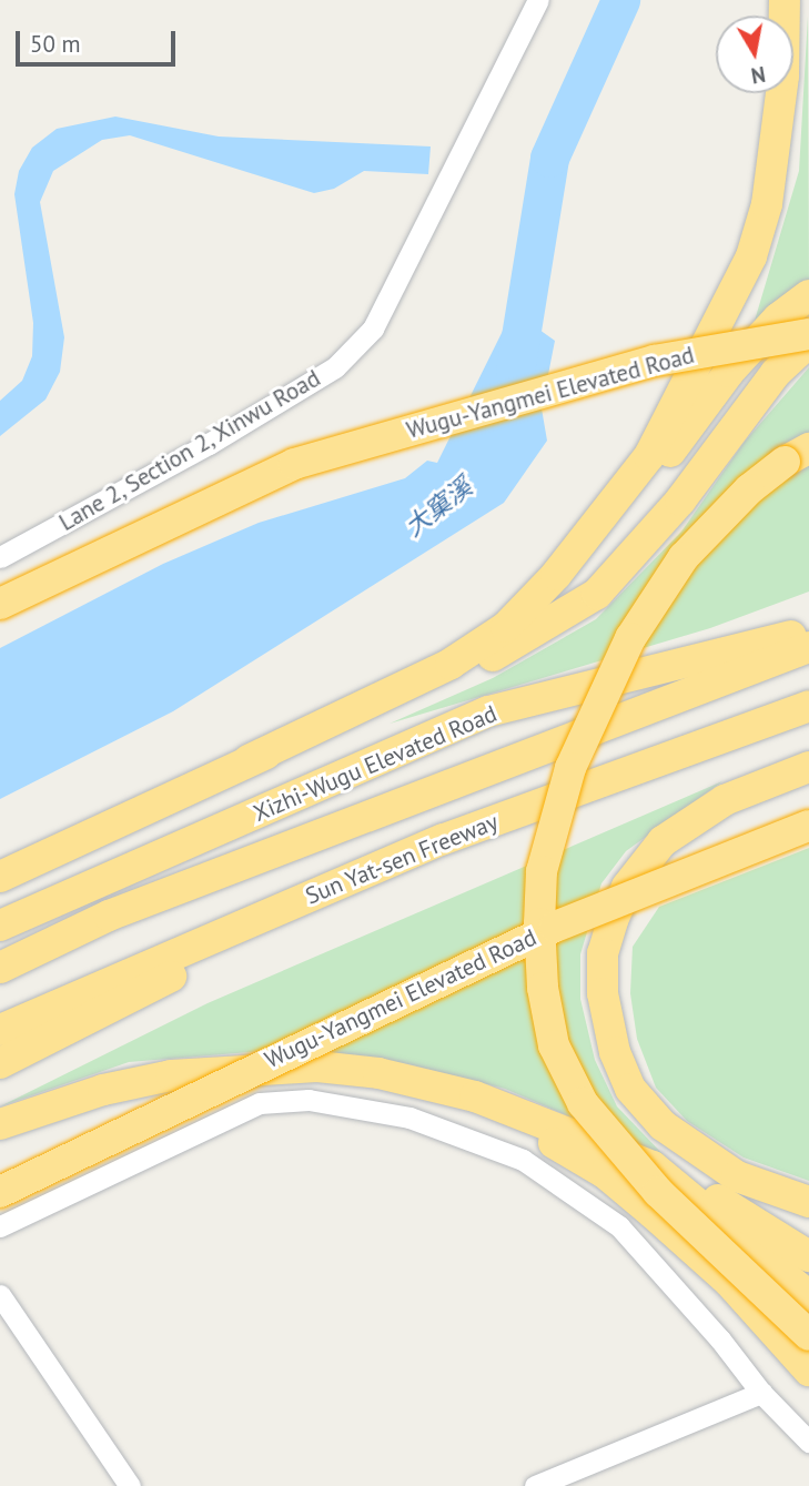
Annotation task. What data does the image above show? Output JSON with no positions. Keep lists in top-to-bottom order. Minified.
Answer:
{"streets":{"highway":["Wugu-Yangmei Elevated Road","Xizhi-Wugu Elevated Road","Sun Yat-sen Freeway"],"street":["Lane 2, Section 2, Xinwu Road"]},"water":["大窠溪"],"scale_bar":"50 m","north":"bottom"}
